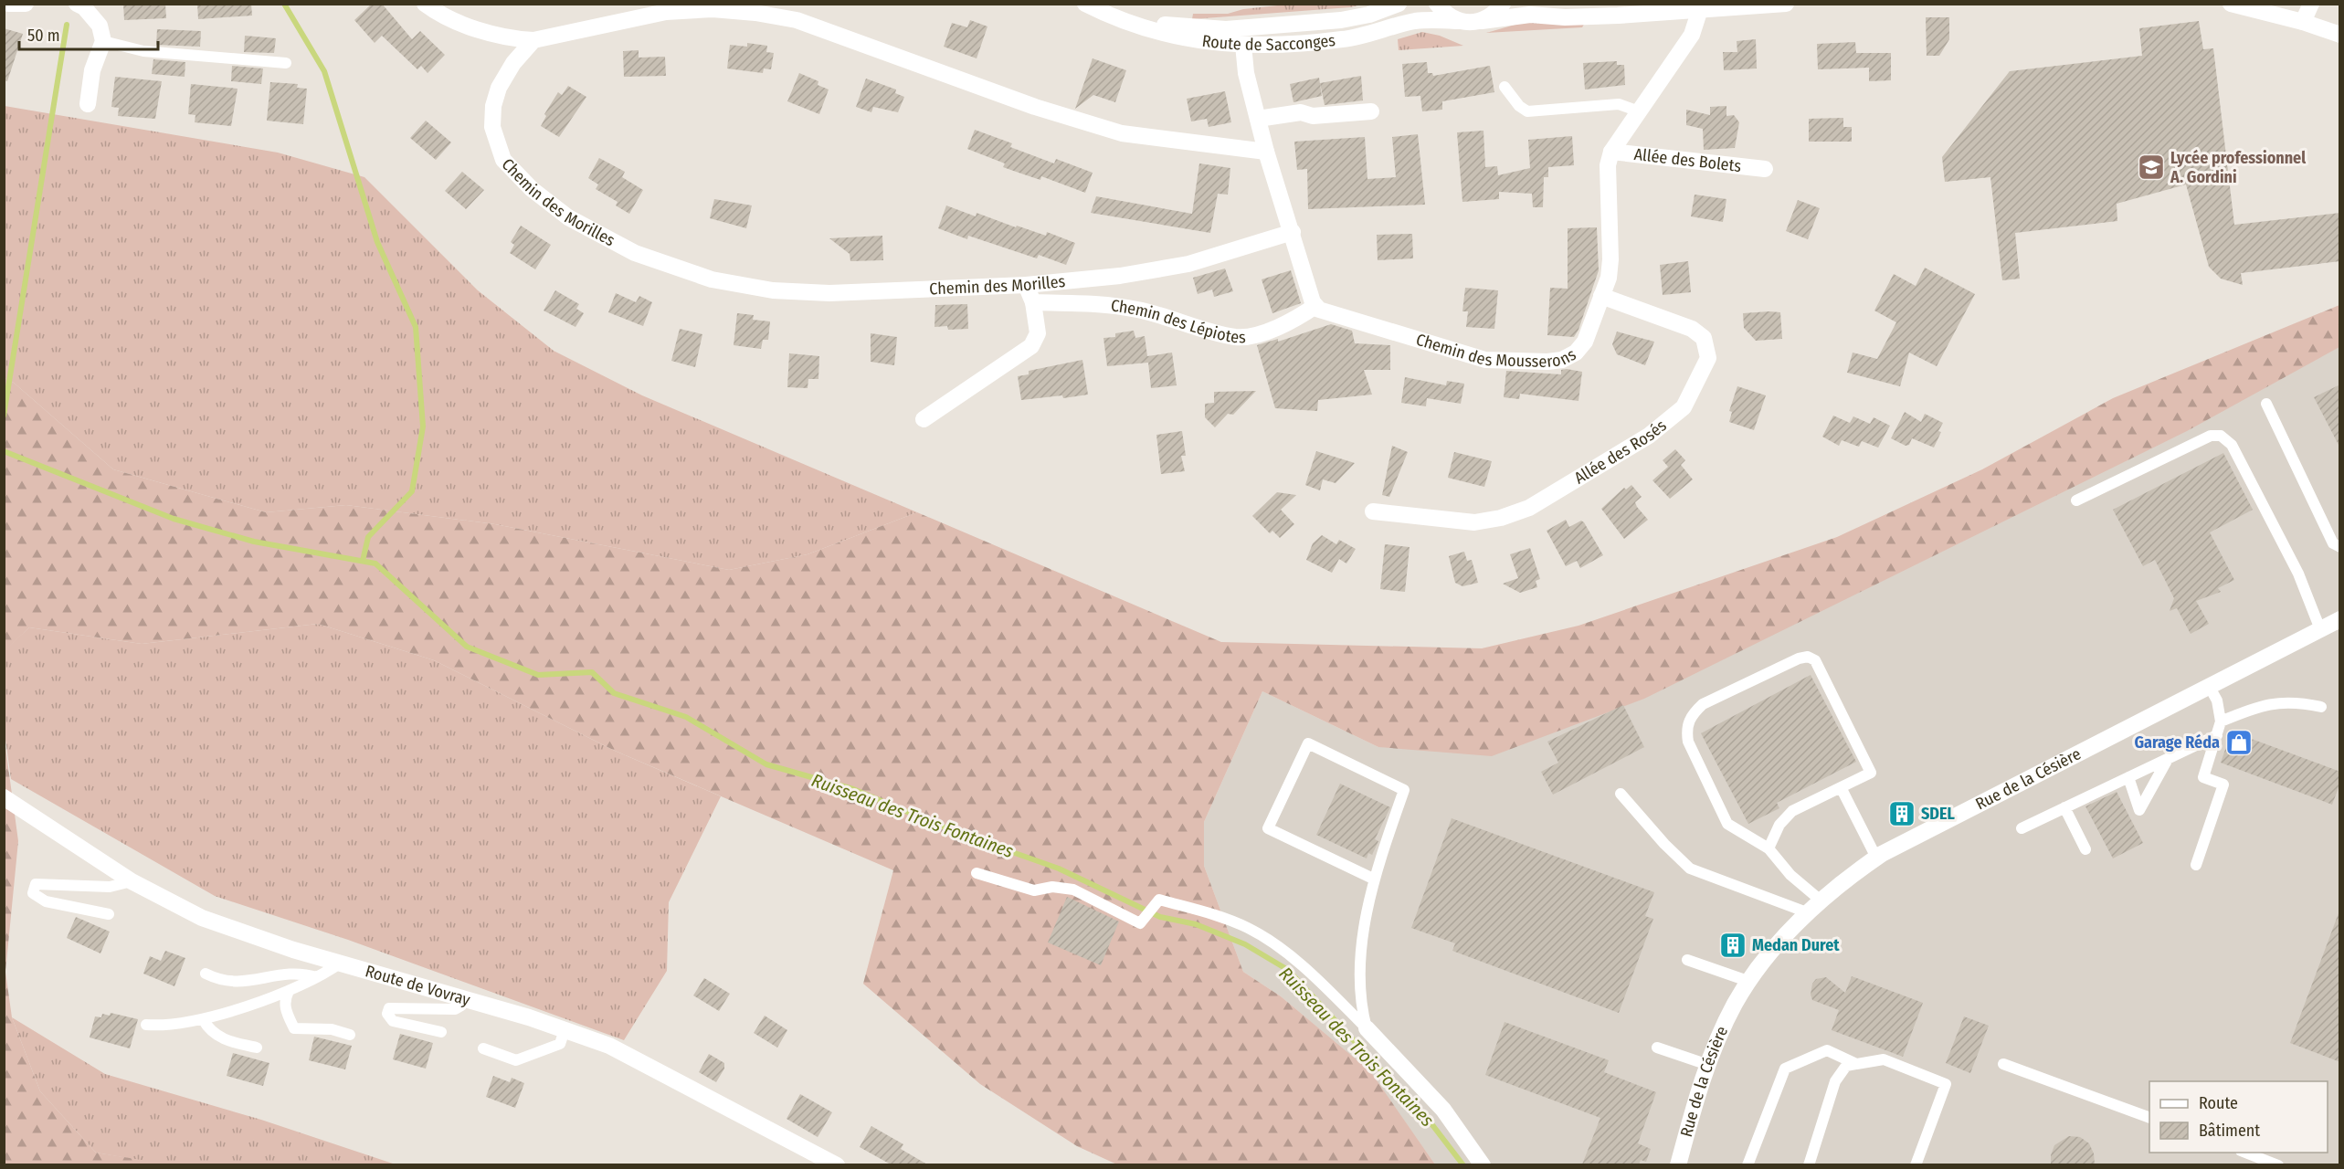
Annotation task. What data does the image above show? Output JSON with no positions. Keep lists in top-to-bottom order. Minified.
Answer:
{"streets":{"street":["Route de Sacconges","Allée des Bolets","Chemin des Morilles","Chemin des Lépiotes","Chemin des Mousserons","Allée des Rosés","Rue de la Césière","Route de Vovray"]},"crossings":[["Allée des Bolets","Chemin des Mousserons"],["Chemin des Lépiotes","Chemin des Mousserons"],["Chemin des Mousserons","Allée des Rosés"]],"water":["Ruisseau des Trois Fontaines"],"places":{"school or university":["Lycée professionnel A. Gordini"],"shop":["Garage Réda"],"building":["SDEL","Medan Duret"]},"legend":["Route","Bâtiment"],"scale_bar":"50 m"}
